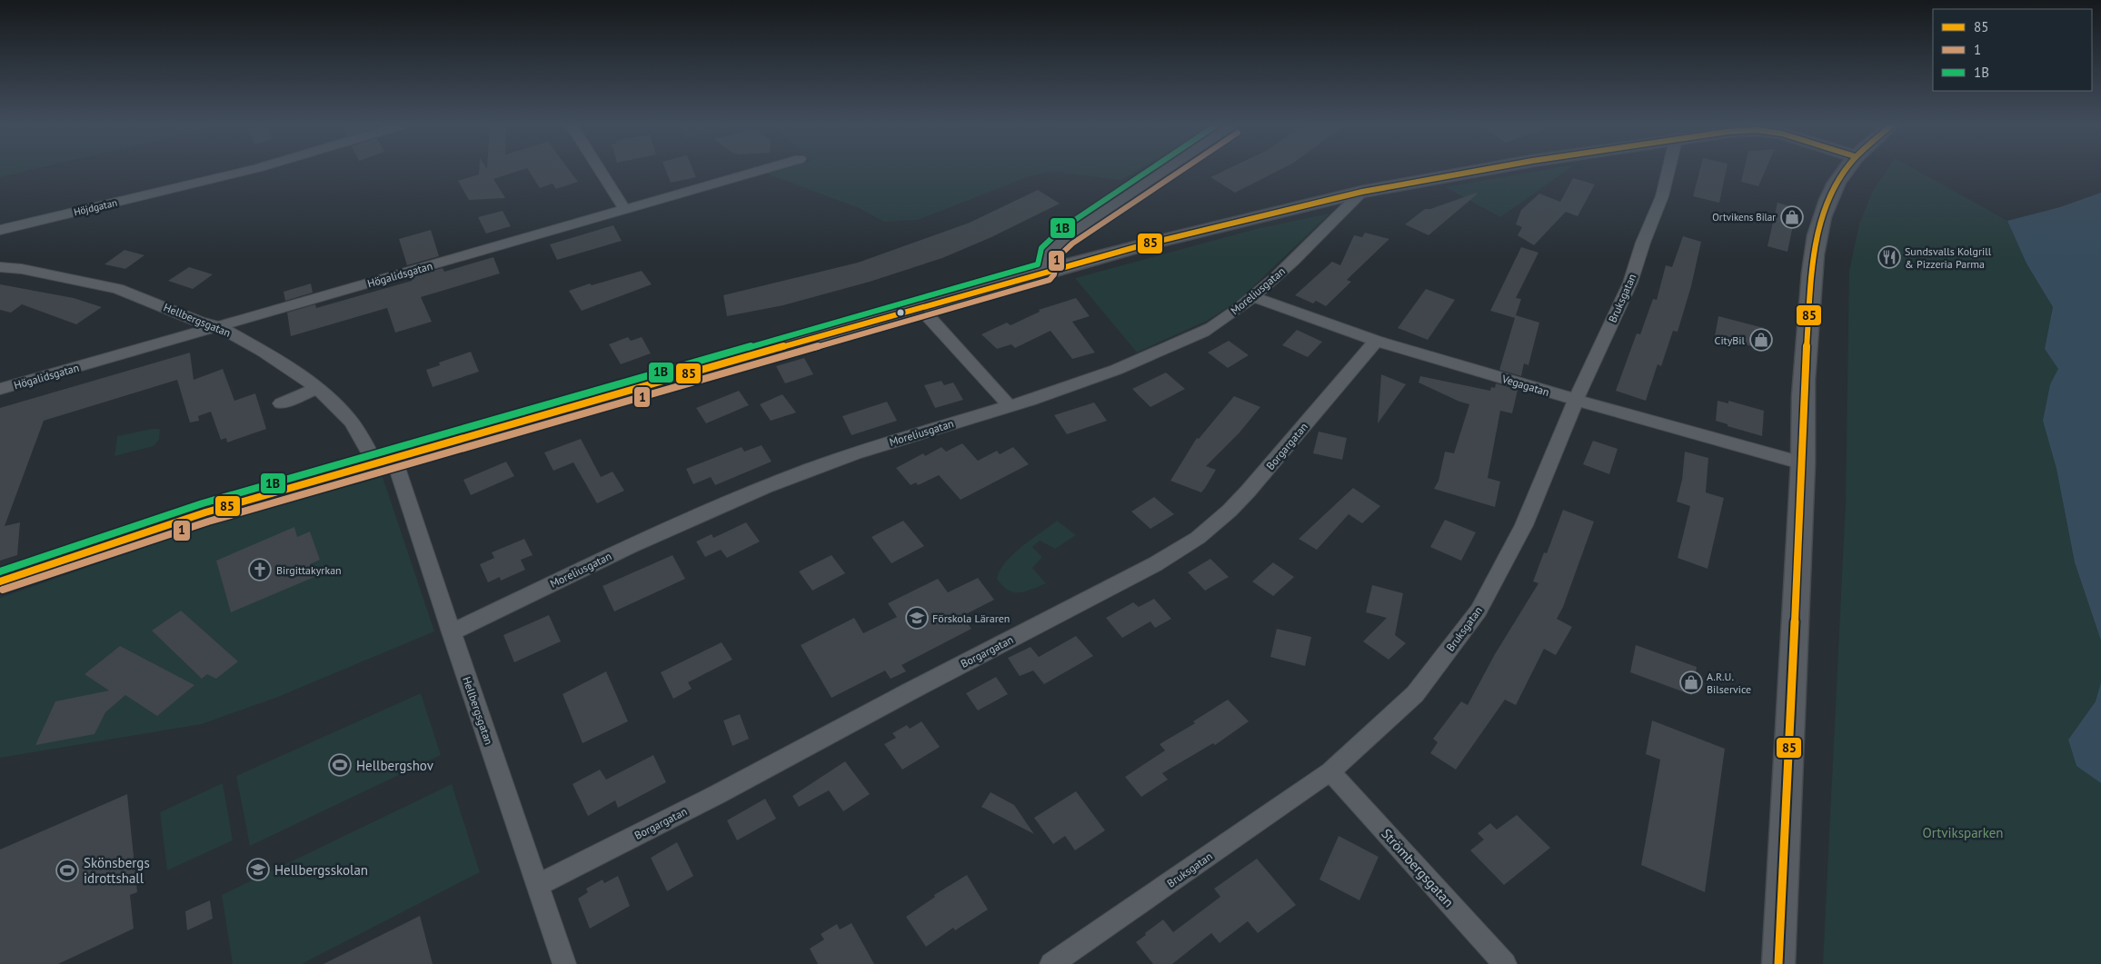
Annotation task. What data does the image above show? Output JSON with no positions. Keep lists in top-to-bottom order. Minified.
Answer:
{"streets":{"street":["Höjdgatan","Högalidsgatan","Moreliusgatan","Bruksgatan","Hellbergsgatan","Vegagatan","Borgargatan","Strömbergsgatan"]},"crossings":[["Högalidsgatan","Hellbergsgatan"],["Moreliusgatan","Hellbergsgatan"],["Moreliusgatan","Vegagatan"],["Bruksgatan","Vegagatan"],["Bruksgatan","Strömbergsgatan"],["Hellbergsgatan","Borgargatan"],["Vegagatan","Borgargatan"]],"parks":["Ortviksparken"],"places":{"shop":["Ortvikens Bilar","CityBil","A.R.U. Bilservice"],"restaurant":["Sundsvalls Kolgrill & Pizzeria Parma"],"church":["Birgittakyrkan"],"school or university":["Förskola Läraren","Hellbergsskolan"],"sports":["Hellbergshov","Skönsbergs idrottshall"]},"lines":["transit line 85","transit line 1","transit line 1B"],"legend":["85","1","1B"]}
